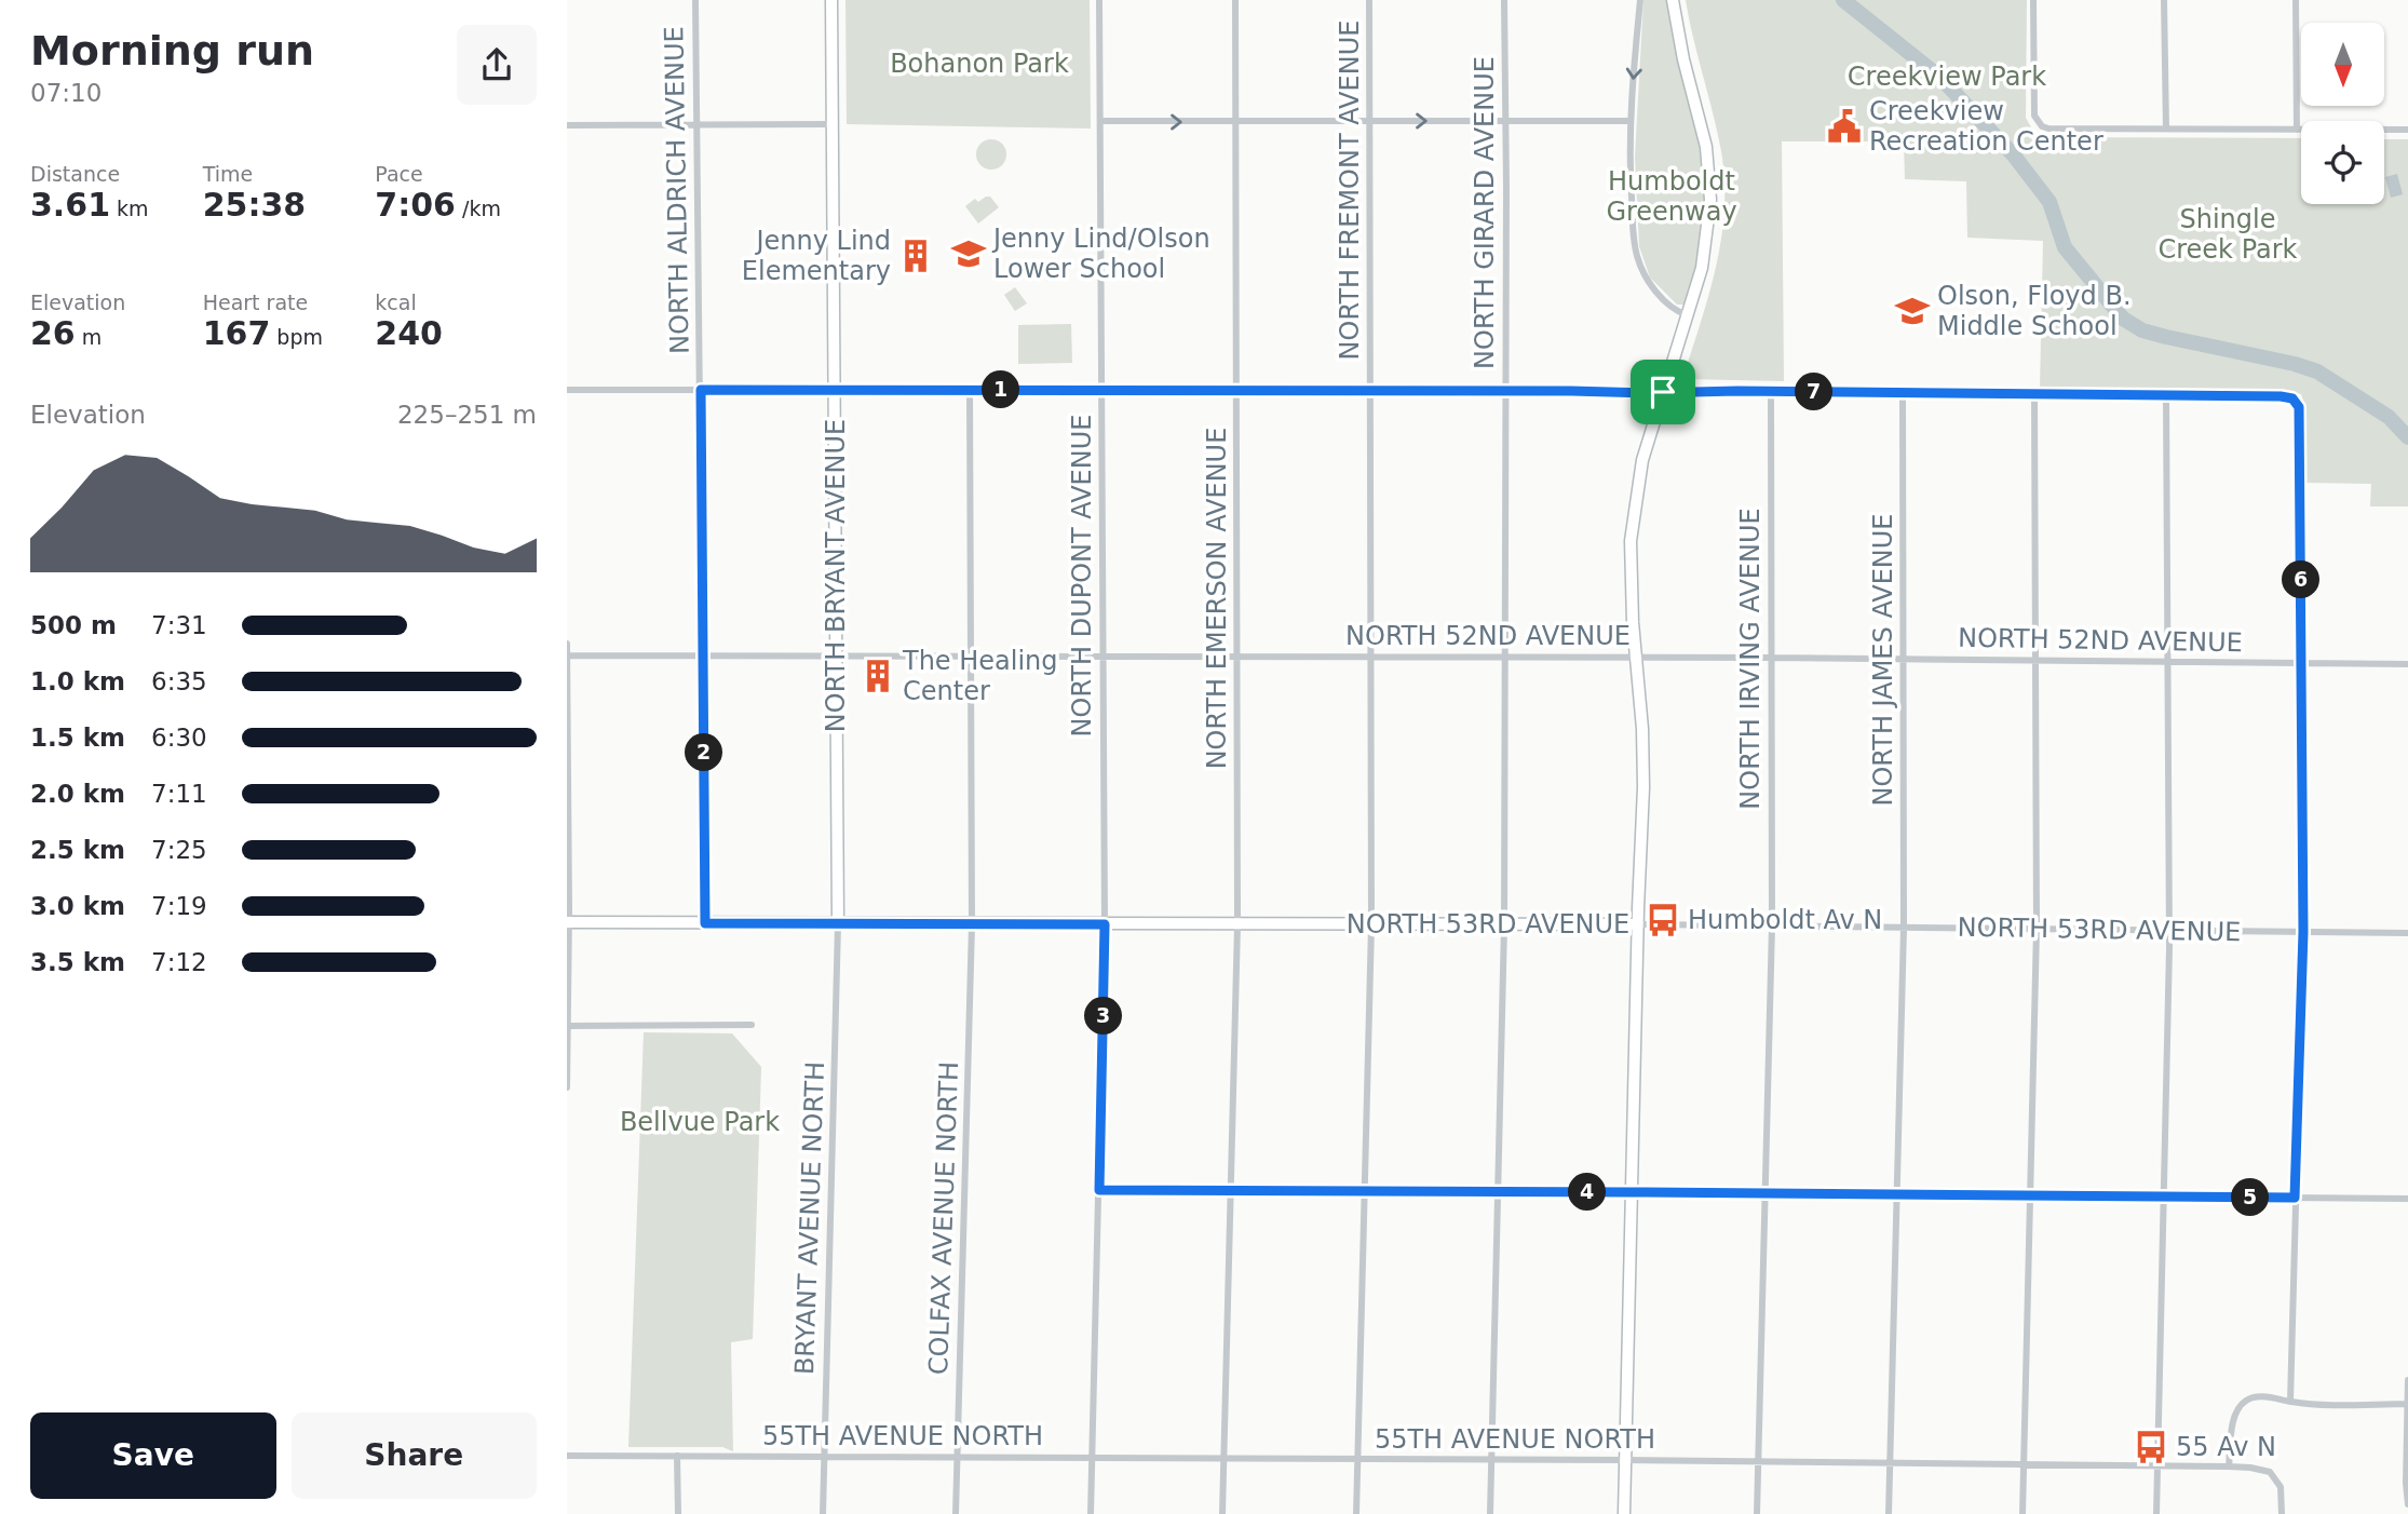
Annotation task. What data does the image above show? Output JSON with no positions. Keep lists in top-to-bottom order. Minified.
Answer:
{"streets":{"street":["NORTH ALDRICH AVENUE","NORTH FREMONT AVENUE","NORTH GIRARD AVENUE","NORTH BRYANT AVENUE","NORTH DUPONT AVENUE","NORTH EMERSON AVENUE","NORTH 52ND AVENUE","NORTH IRVING AVENUE","NORTH JAMES AVENUE","NORTH 53RD AVENUE","BRYANT AVENUE NORTH","COLFAX AVENUE NORTH","55TH AVENUE NORTH"]},"crossings":[["NORTH ALDRICH AVENUE","NORTH 52ND AVENUE"],["NORTH ALDRICH AVENUE","NORTH 53RD AVENUE"],["NORTH FREMONT AVENUE","NORTH 52ND AVENUE"],["NORTH FREMONT AVENUE","NORTH 53RD AVENUE"],["NORTH FREMONT AVENUE","55TH AVENUE NORTH"],["NORTH GIRARD AVENUE","NORTH 52ND AVENUE"],["NORTH GIRARD AVENUE","NORTH 53RD AVENUE"],["NORTH GIRARD AVENUE","55TH AVENUE NORTH"],["NORTH BRYANT AVENUE","NORTH 52ND AVENUE"],["NORTH BRYANT AVENUE","NORTH 53RD AVENUE"],["NORTH BRYANT AVENUE","BRYANT AVENUE NORTH"],["NORTH DUPONT AVENUE","NORTH 52ND AVENUE"],["NORTH DUPONT AVENUE","NORTH 53RD AVENUE"],["NORTH DUPONT AVENUE","55TH AVENUE NORTH"],["NORTH EMERSON AVENUE","NORTH 52ND AVENUE"],["NORTH EMERSON AVENUE","NORTH 53RD AVENUE"],["NORTH EMERSON AVENUE","55TH AVENUE NORTH"],["NORTH 52ND AVENUE","NORTH IRVING AVENUE"],["NORTH 52ND AVENUE","NORTH JAMES AVENUE"],["NORTH 52ND AVENUE","COLFAX AVENUE NORTH"],["NORTH IRVING AVENUE","NORTH 53RD AVENUE"],["NORTH IRVING AVENUE","55TH AVENUE NORTH"],["NORTH JAMES AVENUE","NORTH 53RD AVENUE"],["NORTH JAMES AVENUE","55TH AVENUE NORTH"],["NORTH 53RD AVENUE","BRYANT AVENUE NORTH"],["NORTH 53RD AVENUE","COLFAX AVENUE NORTH"],["BRYANT AVENUE NORTH","55TH AVENUE NORTH"],["COLFAX AVENUE NORTH","55TH AVENUE NORTH"]],"parks":["Bohanon Park","Creekview Park","Humboldt Greenway","Shingle Creek Park","Bellvue Park"],"places":{"public building":["Creekview Recreation Center"],"school or university":["Jenny Lind/Olson Lower School","Olson, Floyd B. Middle School"],"building":["Jenny Lind Elementary","The Healing Center"],"bus stop":["Humboldt Av N","55 Av N"]},"north":"bottom","page":{"heading":["Morning run","07:10"],"stats":[["Distance","3.61 km"],["Time","25:38"],["Pace","7:06 /km"],["Elevation","26 m"],["Heart rate","167 bpm"],["kcal","240"]],"pins":["1","7","6","2","3","4","5"],"chart":["Elevation","225–251 m"],"list":[{"name":"500 m","note":"7:31"},{"name":"1.0 km","note":"6:35"},{"name":"1.5 km","note":"6:30"},{"name":"2.0 km","note":"7:11"},{"name":"2.5 km","note":"7:25"},{"name":"3.0 km","note":"7:19"},{"name":"3.5 km","note":"7:12"}],"buttons":["Save","Share"]}}
